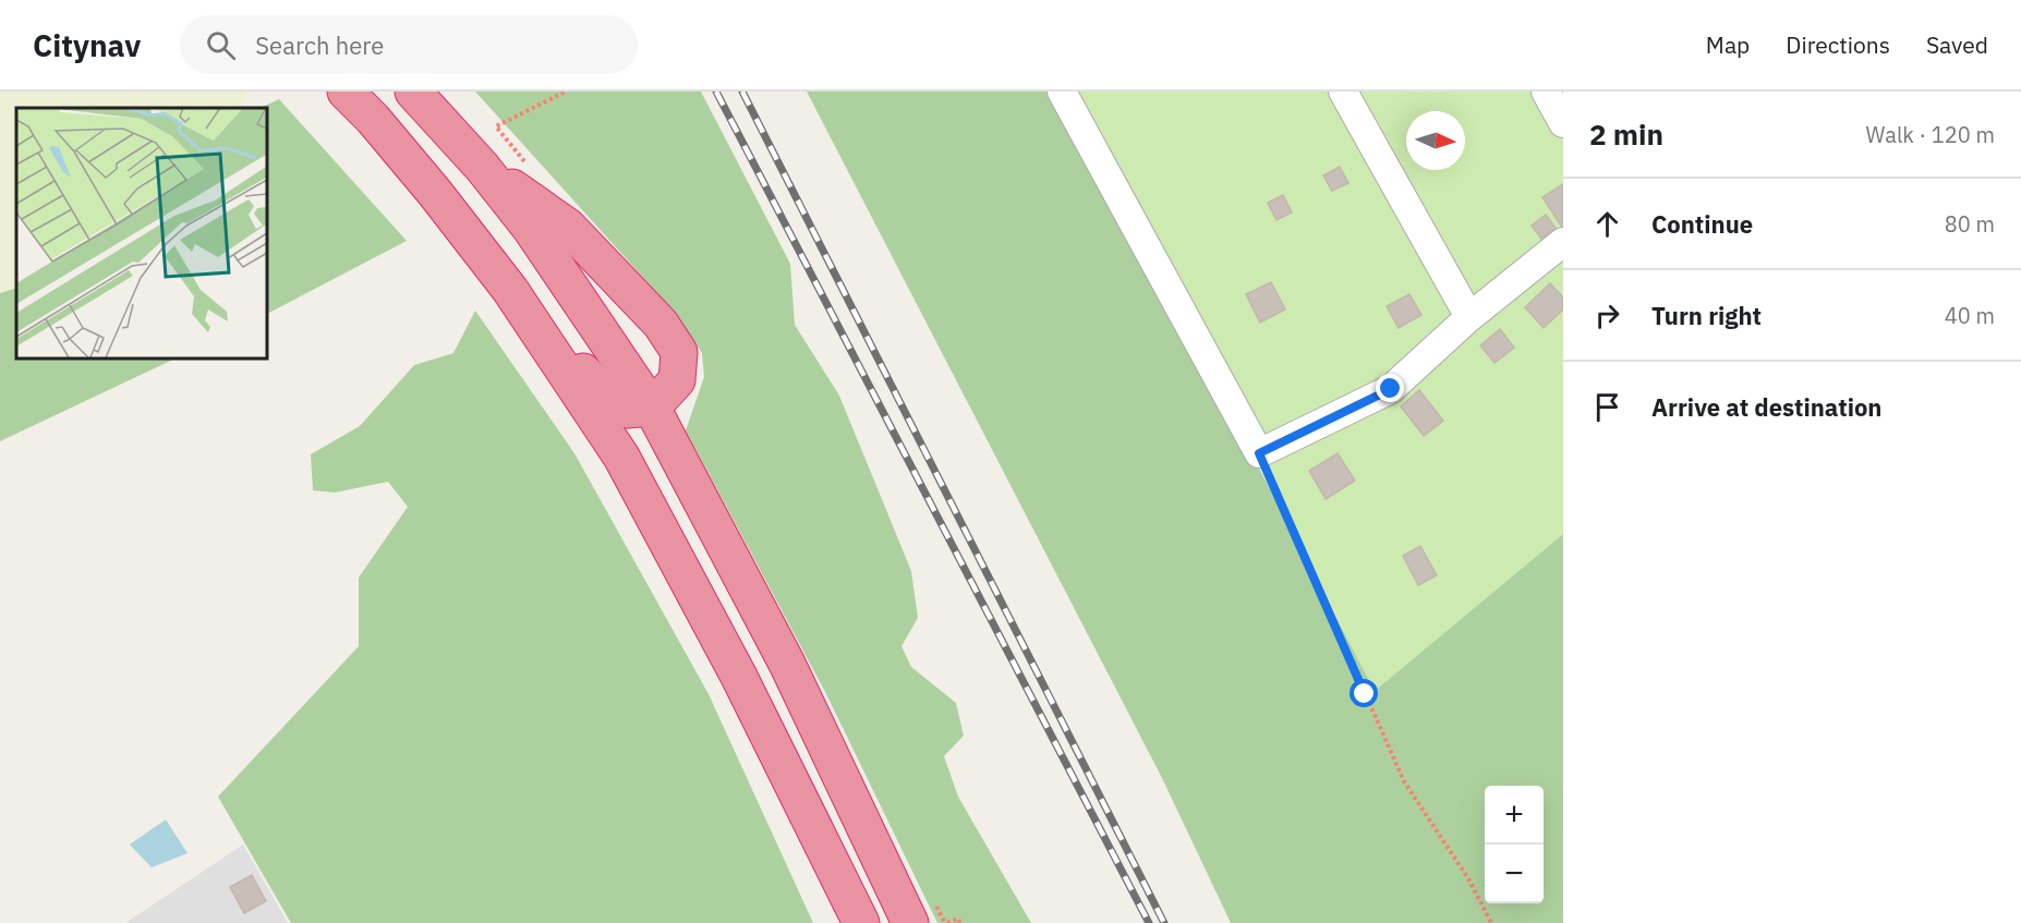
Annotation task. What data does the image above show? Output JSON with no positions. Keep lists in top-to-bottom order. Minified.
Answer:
{"north":"right","page":{"header":"Citynav","search":"Search here","nav":["Map","Directions","Saved"],"heading":["2 min","Walk · 120 m"],"list":[["Continue","80 m"],["Turn right","40 m"],"Arrive at destination"],"map_buttons":["+","−"]}}
